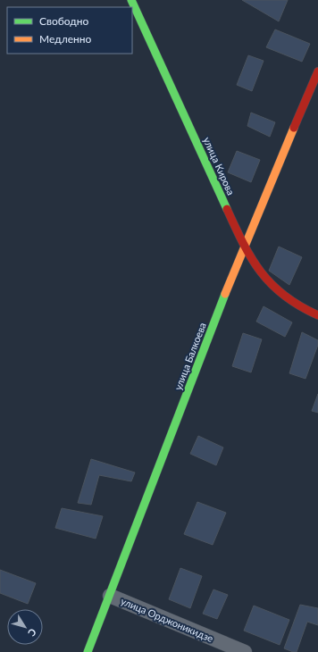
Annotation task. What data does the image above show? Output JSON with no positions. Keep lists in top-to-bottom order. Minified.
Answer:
{"streets":{"street":["улица Кирова","улица Балкоева","улица Орджоникидзе"]},"crossings":[["улица Кирова","улица Балкоева"],["улица Балкоева","улица Орджоникидзе"]],"legend":["Свободно","Медленно"],"north":"bottom right"}
